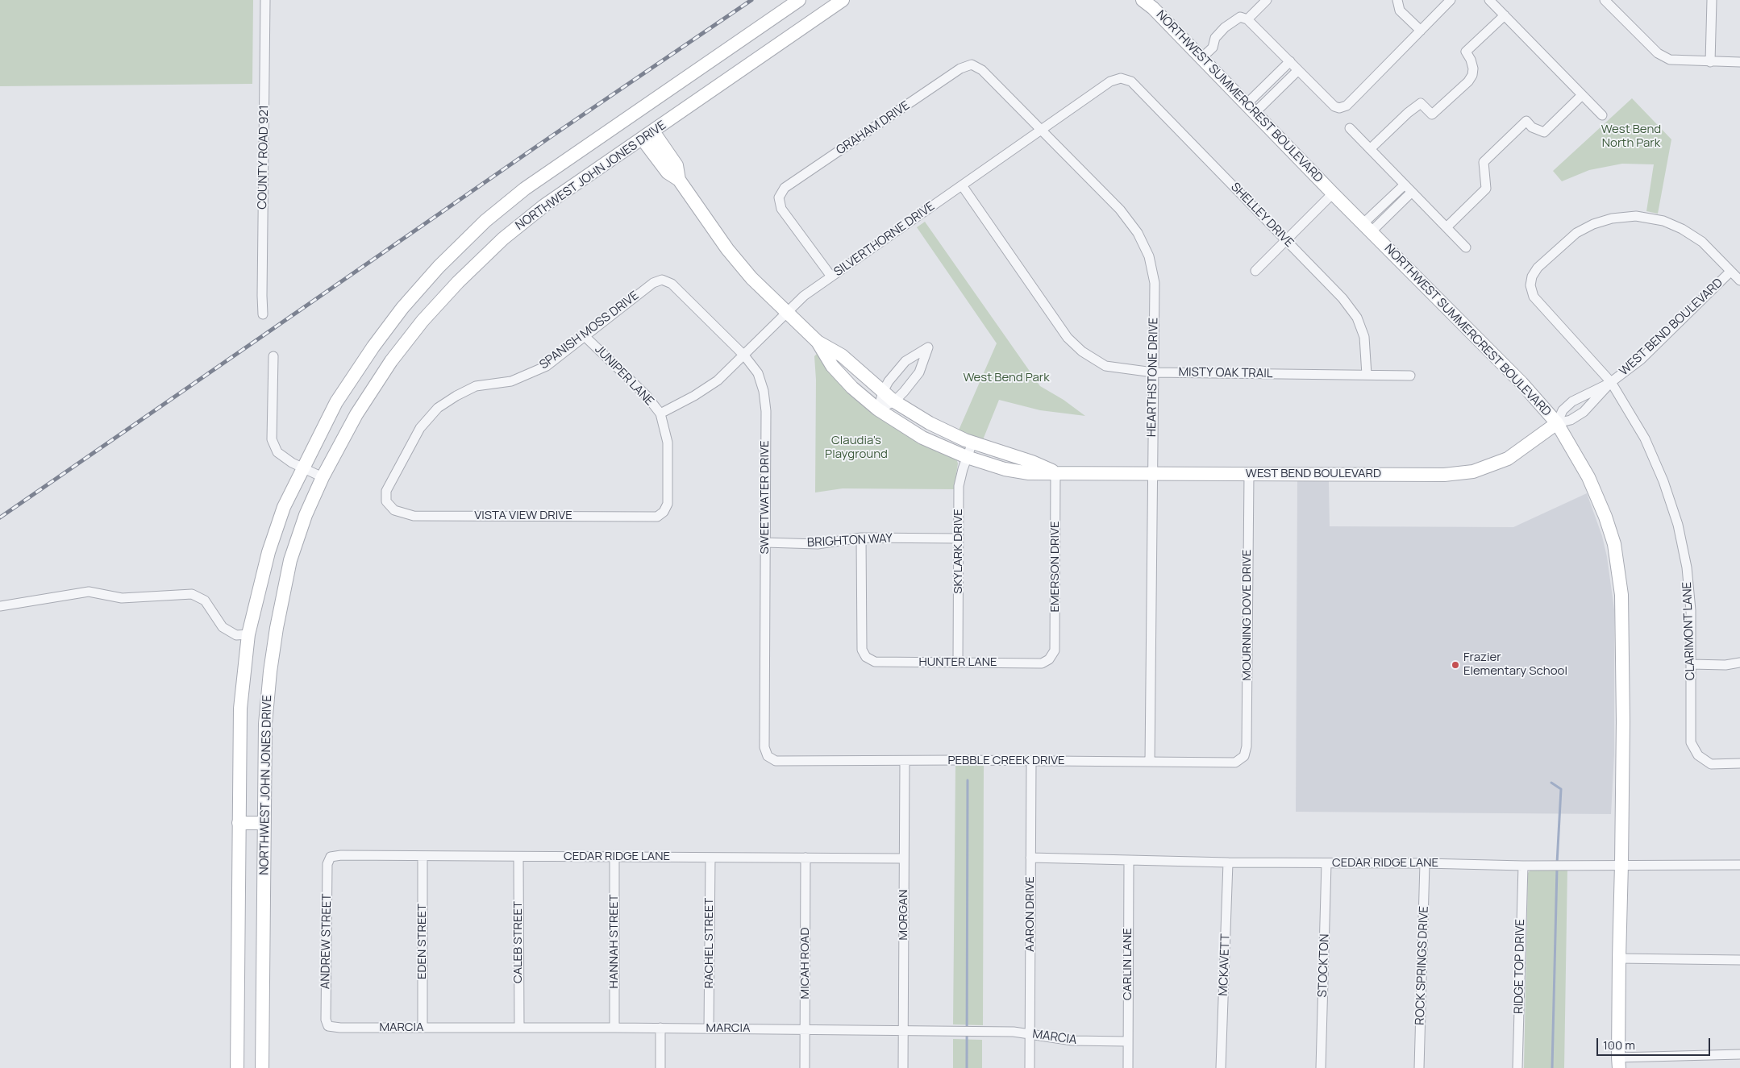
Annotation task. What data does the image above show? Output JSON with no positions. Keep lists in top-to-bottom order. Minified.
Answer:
{"streets":{"main road":["NORTHWEST SUMMERCREST BOULEVARD","NORTHWEST JOHN JONES DRIVE","WEST BEND BOULEVARD"],"street":["GRAHAM DRIVE","COUNTY ROAD 921","SHELLEY DRIVE","SILVERTHORNE DRIVE","SPANISH MOSS DRIVE","MISTY OAK TRAIL","JUNIPER LANE","HEARTHSTONE DRIVE","SWEETWATER DRIVE","VISTA VIEW DRIVE","BRIGHTON WAY","SKYLARK DRIVE","EMERSON DRIVE","MOURNING DOVE DRIVE","CLARIMONT LANE","HUNTER LANE","PEBBLE CREEK DRIVE","CEDAR RIDGE LANE","AARON DRIVE","MORGAN","ANDREW STREET","EDEN STREET","HANNAH STREET","CALEB STREET","RACHEL STREET","MICAH ROAD","CARLIN LANE","MCKAVETT","STOCKTON","ROCK SPRINGS DRIVE","RIDGE TOP DRIVE","MARCIA"]},"crossings":[["NORTHWEST SUMMERCREST BOULEVARD","WEST BEND BOULEVARD"],["NORTHWEST SUMMERCREST BOULEVARD","CEDAR RIDGE LANE"],["GRAHAM DRIVE","SILVERTHORNE DRIVE"],["GRAHAM DRIVE","HEARTHSTONE DRIVE"],["NORTHWEST JOHN JONES DRIVE","WEST BEND BOULEVARD"],["SHELLEY DRIVE","SILVERTHORNE DRIVE"],["SHELLEY DRIVE","MISTY OAK TRAIL"],["SILVERTHORNE DRIVE","WEST BEND BOULEVARD"],["SILVERTHORNE DRIVE","MISTY OAK TRAIL"],["SILVERTHORNE DRIVE","JUNIPER LANE"],["SILVERTHORNE DRIVE","HEARTHSTONE DRIVE"],["SILVERTHORNE DRIVE","SWEETWATER DRIVE"],["WEST BEND BOULEVARD","HEARTHSTONE DRIVE"],["WEST BEND BOULEVARD","SKYLARK DRIVE"],["WEST BEND BOULEVARD","EMERSON DRIVE"],["WEST BEND BOULEVARD","MOURNING DOVE DRIVE"],["WEST BEND BOULEVARD","CLARIMONT LANE"],["SPANISH MOSS DRIVE","JUNIPER LANE"],["SPANISH MOSS DRIVE","SWEETWATER DRIVE"],["SPANISH MOSS DRIVE","VISTA VIEW DRIVE"],["MISTY OAK TRAIL","HEARTHSTONE DRIVE"],["JUNIPER LANE","VISTA VIEW DRIVE"],["HEARTHSTONE DRIVE","PEBBLE CREEK DRIVE"],["SWEETWATER DRIVE","BRIGHTON WAY"],["SWEETWATER DRIVE","PEBBLE CREEK DRIVE"],["BRIGHTON WAY","SKYLARK DRIVE"],["BRIGHTON WAY","HUNTER LANE"],["SKYLARK DRIVE","HUNTER LANE"],["EMERSON DRIVE","HUNTER LANE"],["MOURNING DOVE DRIVE","PEBBLE CREEK DRIVE"],["PEBBLE CREEK DRIVE","AARON DRIVE"],["PEBBLE CREEK DRIVE","MORGAN"],["CEDAR RIDGE LANE","AARON DRIVE"],["CEDAR RIDGE LANE","MORGAN"],["CEDAR RIDGE LANE","ANDREW STREET"],["CEDAR RIDGE LANE","EDEN STREET"],["CEDAR RIDGE LANE","HANNAH STREET"],["CEDAR RIDGE LANE","CALEB STREET"],["CEDAR RIDGE LANE","RACHEL STREET"],["CEDAR RIDGE LANE","MICAH ROAD"],["CEDAR RIDGE LANE","CARLIN LANE"],["CEDAR RIDGE LANE","MCKAVETT"],["CEDAR RIDGE LANE","STOCKTON"],["CEDAR RIDGE LANE","ROCK SPRINGS DRIVE"],["CEDAR RIDGE LANE","RIDGE TOP DRIVE"],["AARON DRIVE","MARCIA"],["MORGAN","MARCIA"],["ANDREW STREET","MARCIA"],["EDEN STREET","MARCIA"],["HANNAH STREET","MARCIA"],["CALEB STREET","MARCIA"],["RACHEL STREET","MARCIA"],["MICAH ROAD","MARCIA"],["CARLIN LANE","MARCIA"]],"parks":["West Bend North Park","West Bend Park","Claudia's Playground"],"places":["Frazier Elementary School"],"scale_bar":"100 m"}
